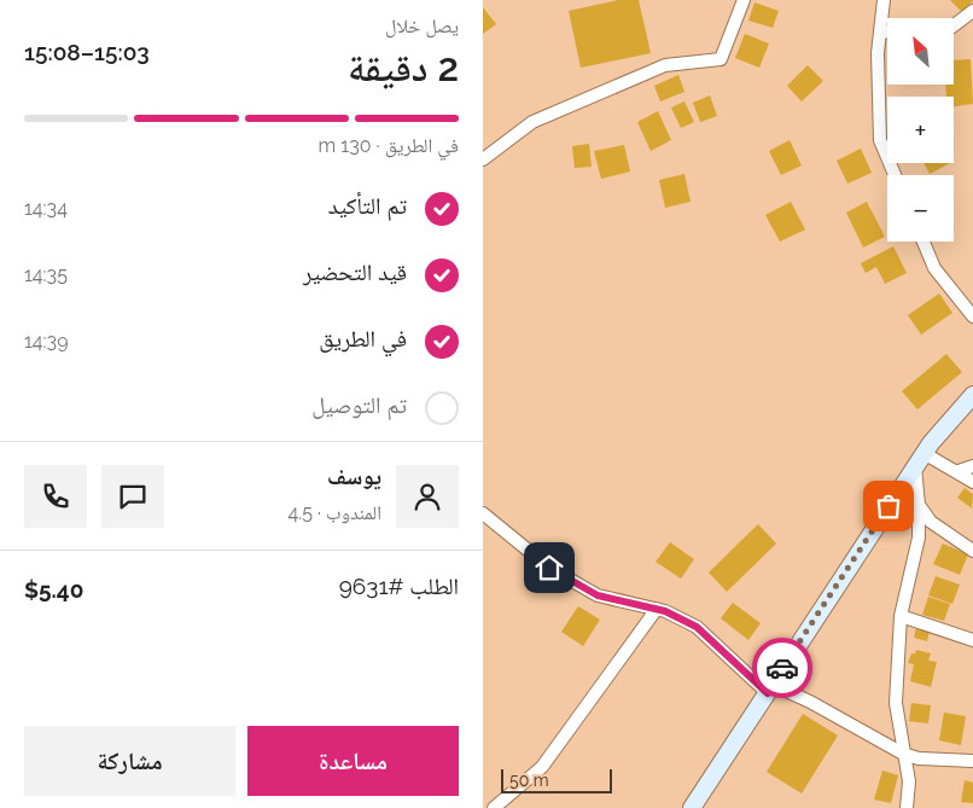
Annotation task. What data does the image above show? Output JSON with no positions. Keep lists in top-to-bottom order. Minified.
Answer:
{"scale_bar":"50 m","north":"top left","page":{"heading":["2 دقيقة","يصل خلال","15:03–15:08"],"panel":["يوسف","المندوب · 4.5","الطلب #9631","$5.40"],"map_buttons":["+","−"],"bar":"في الطريق · 130 m","list":[["تم التأكيد","14:34"],["قيد التحضير","14:35"],["في الطريق","14:39"],"تم التوصيل"],"buttons":["مساعدة","مشاركة"],"scale":"50 m"}}
